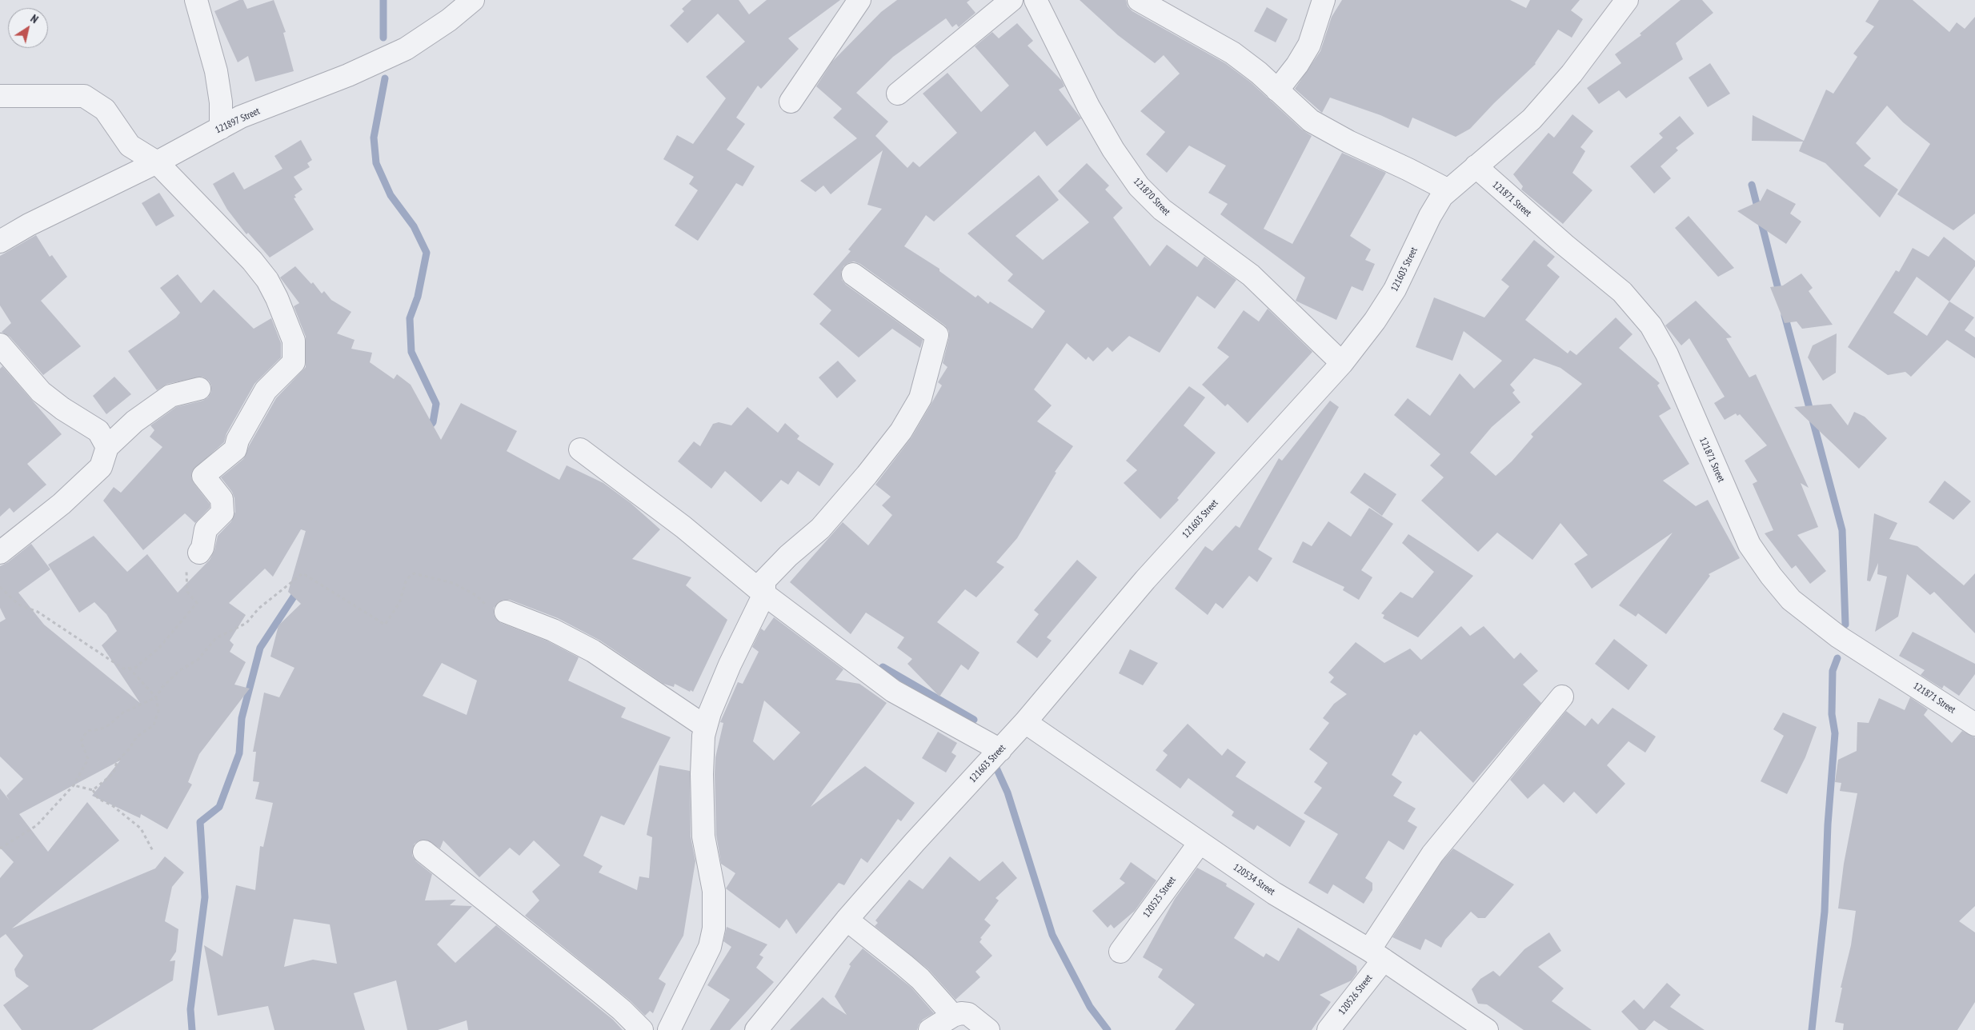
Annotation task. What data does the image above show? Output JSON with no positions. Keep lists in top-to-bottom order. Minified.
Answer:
{"streets":{"street":["121897 Street","121870 Street","121871 Street","121603 Street","120534 Street","120525 Street","120526 Street"]},"crossings":[["121870 Street","121603 Street"],["121871 Street","121603 Street"],["121603 Street","120534 Street"],["120534 Street","120525 Street"],["120534 Street","120526 Street"]],"north":"top right"}
